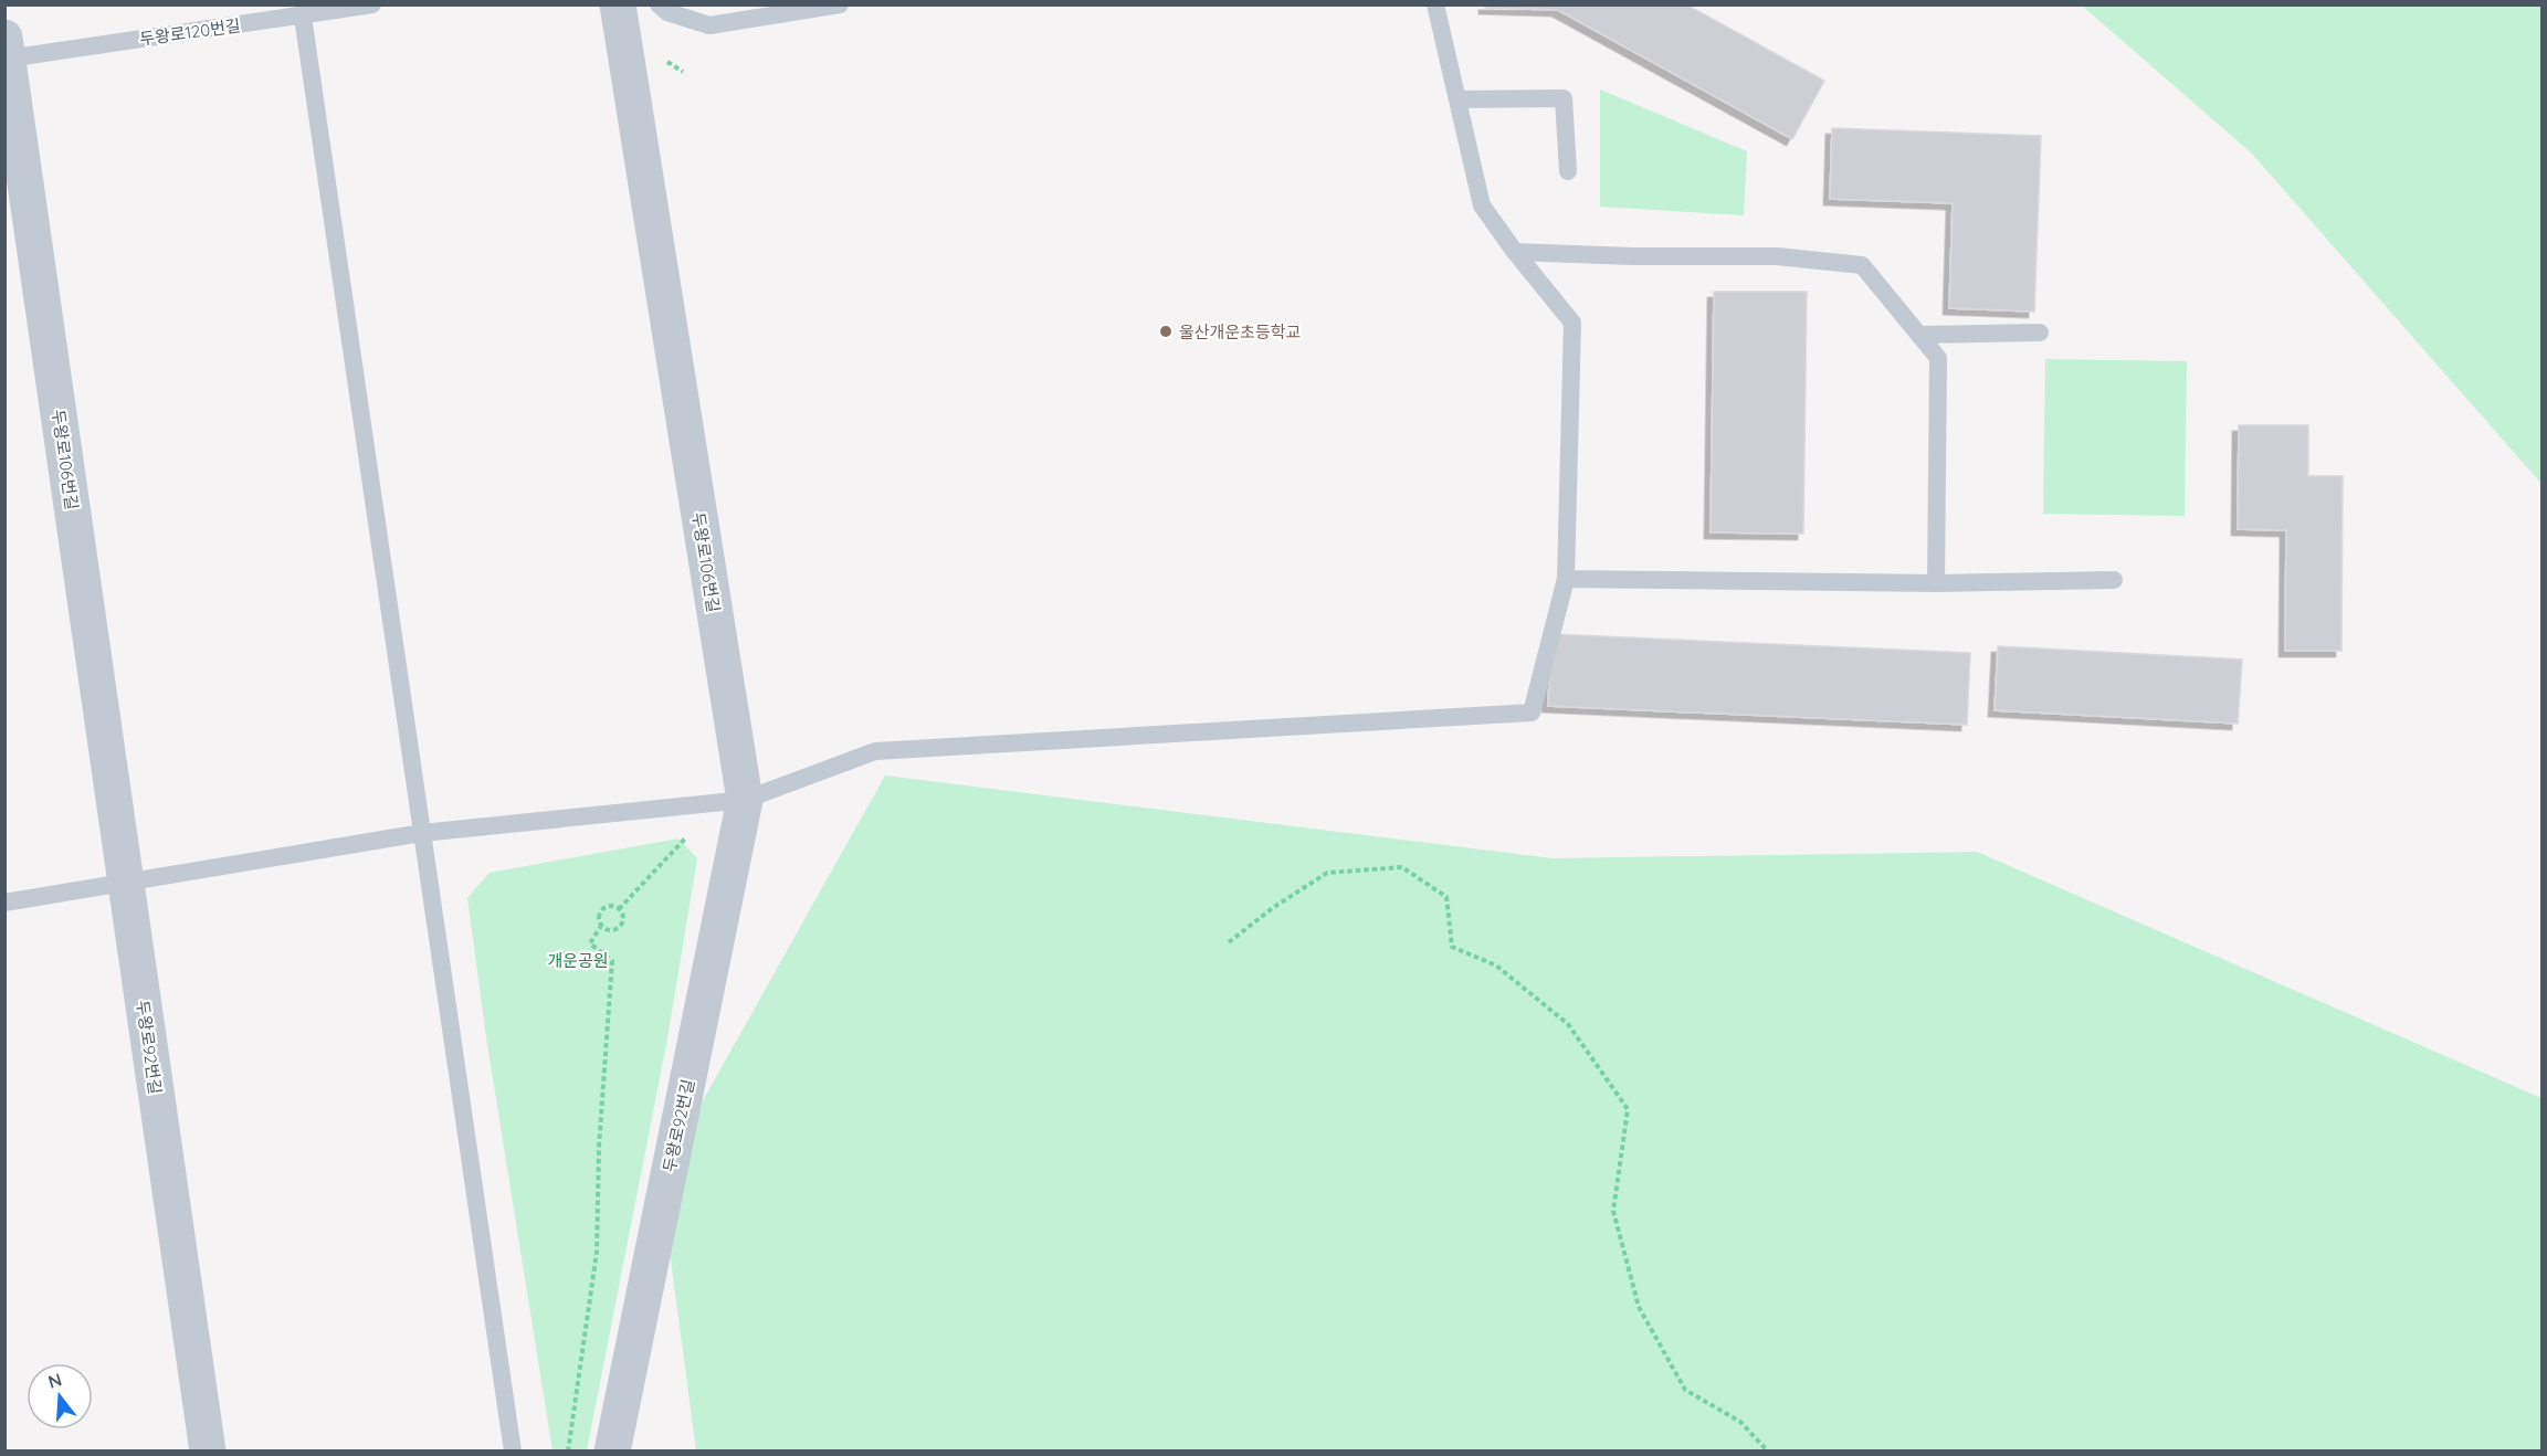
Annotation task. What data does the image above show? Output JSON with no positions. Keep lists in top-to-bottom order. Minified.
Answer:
{"streets":{"street":["두왕로106번길","두왕로92번길"],"lane":["두왕로120번길"]},"crossings":[["두왕로120번길","두왕로106번길"],["두왕로106번길","두왕로92번길"]],"parks":["개운공원"],"places":["울산개운초등학교"],"north":"top"}
